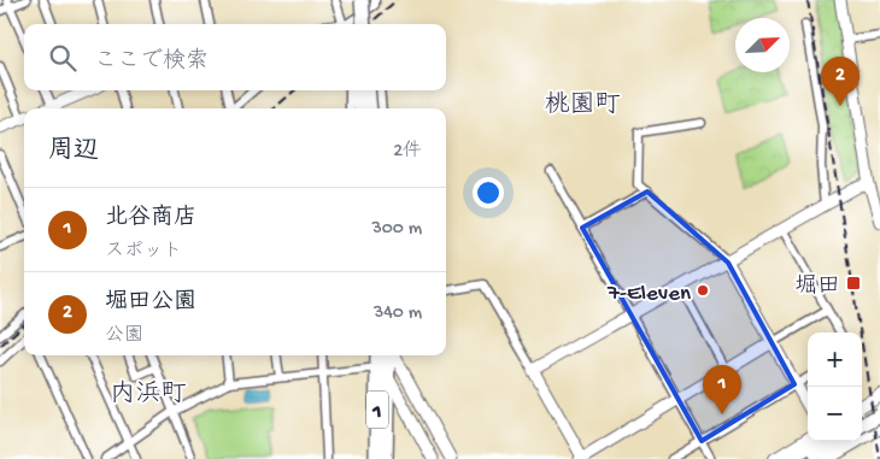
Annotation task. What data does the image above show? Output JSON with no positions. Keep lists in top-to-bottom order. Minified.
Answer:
{"streets":{"highway":["1"]},"districts":["桃園町","内浜町"],"places":{"transit":["堀田"],"other":["7-Eleven"]},"north":"top right","page":{"search":"ここで検索","pins":["2","1"],"heading":["周辺","2件"],"list":[{"mark":"1","name":"北谷商店","note":"スポット","value":"300 m"},{"mark":"2","name":"堀田公園","note":"公園","value":"340 m"}],"map_buttons":["+","−"]}}
